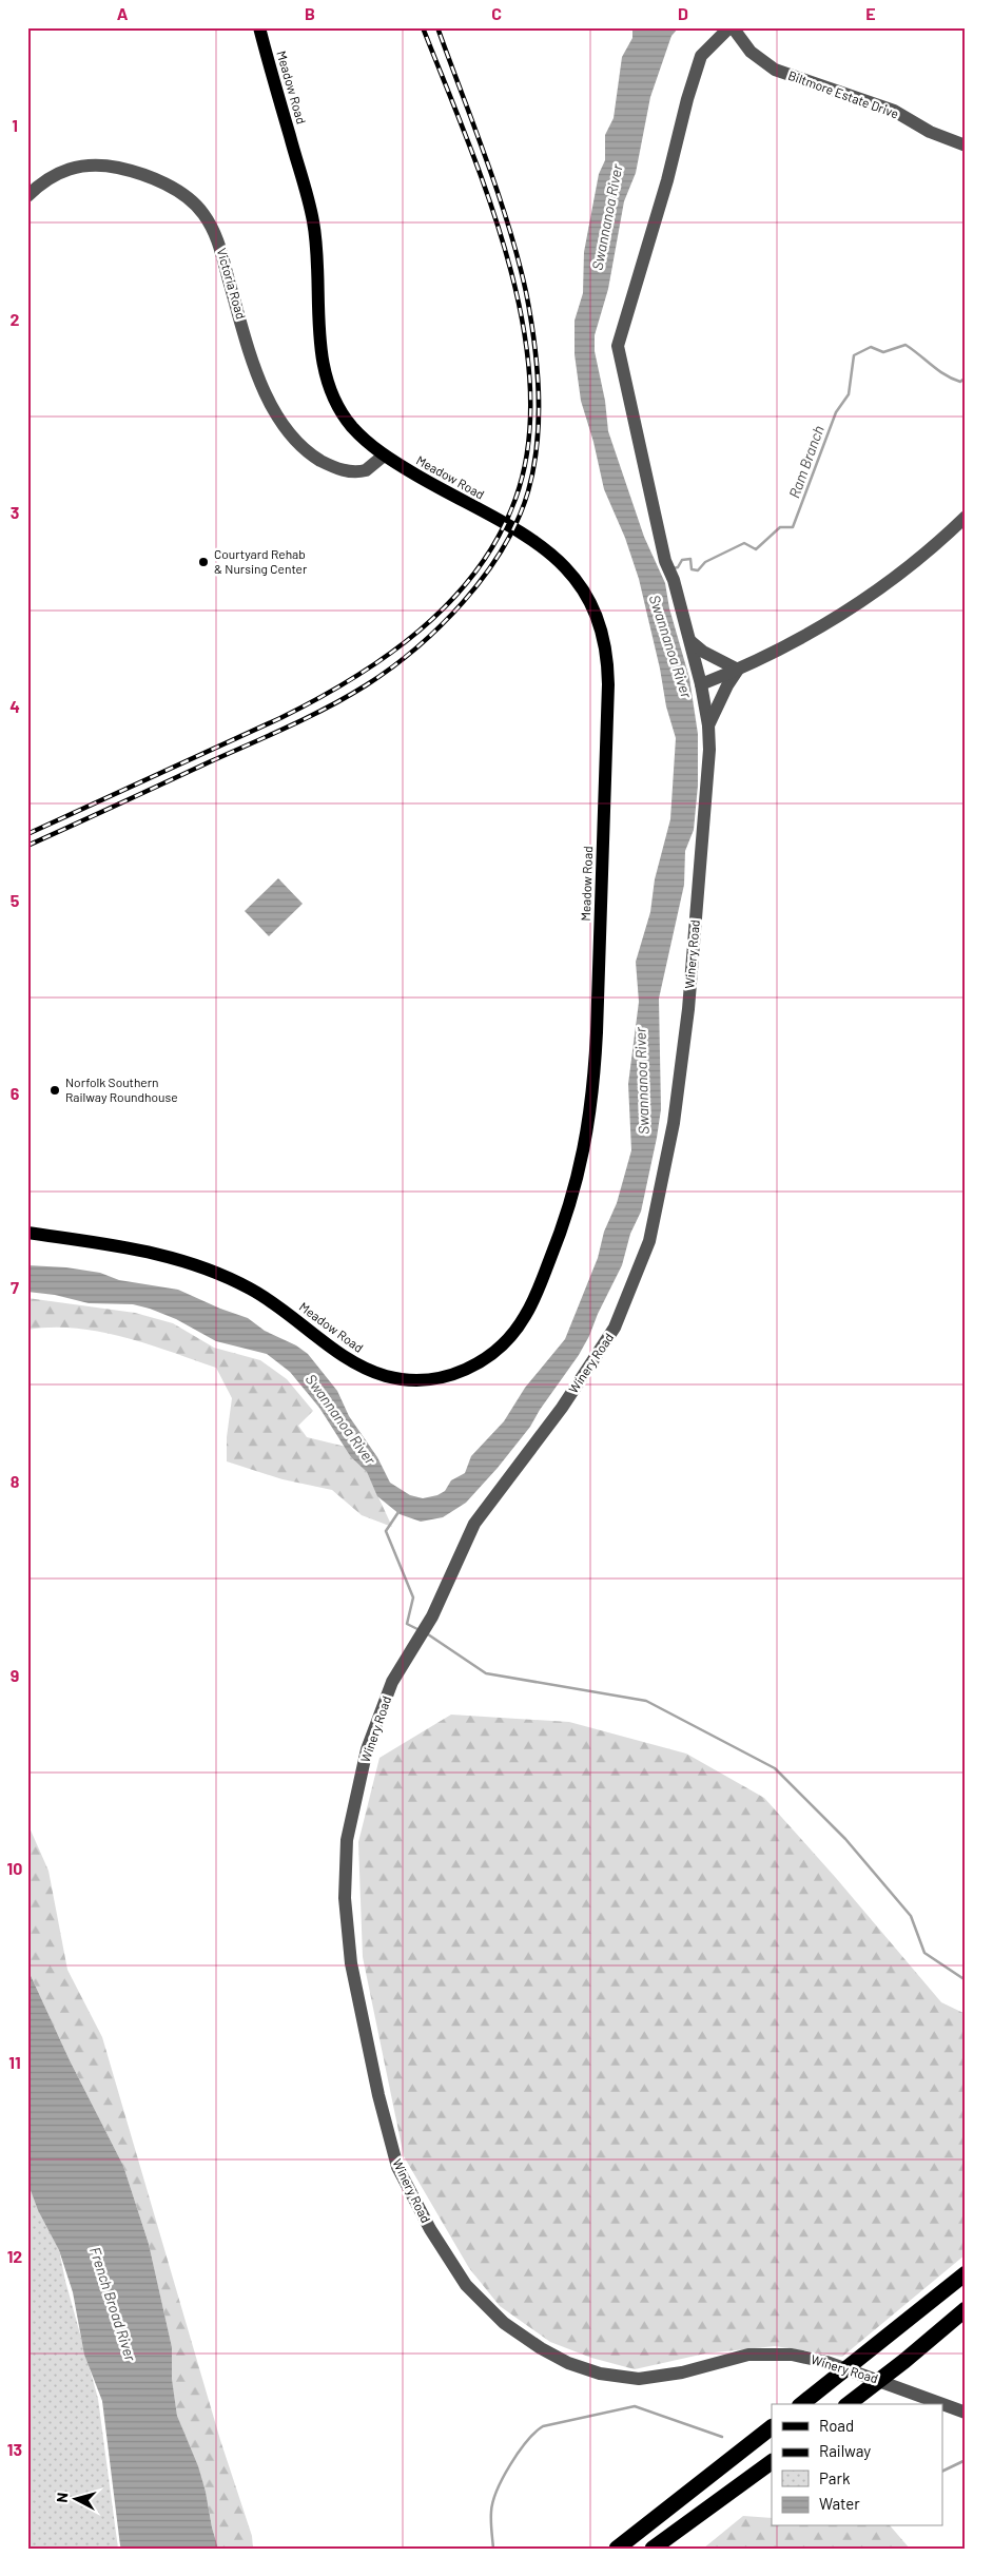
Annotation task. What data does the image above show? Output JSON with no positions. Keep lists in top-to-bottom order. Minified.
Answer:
{"streets":{"main road":["Meadow Road"],"street":["Biltmore Estate Drive","Victoria Road","Winery Road"]},"crossings":[["Meadow Road","Victoria Road"],["Biltmore Estate Drive","Winery Road"]],"water":["Swannanoa River","Ram Branch","French Broad River"],"places":["Courtyard Rehab & Nursing Center","Norfolk Southern Railway Roundhouse"],"legend":["Road","Railway","Park","Water"],"north":"left","grid":{"columns":["A","B","C","D","E"],"rows":["1","2","3","4","5","6","7","8","9","10","11","12","13"]}}
